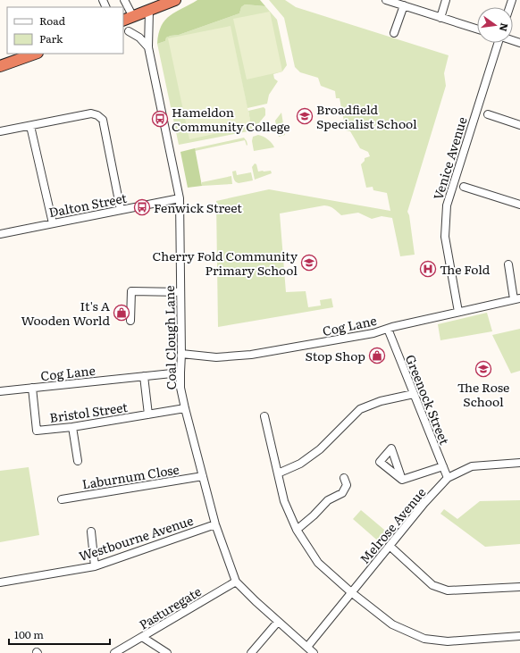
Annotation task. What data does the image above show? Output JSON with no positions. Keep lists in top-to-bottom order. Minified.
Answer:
{"streets":{"street":["Venice Avenue","Dalton Street","Cog Lane","Coal Clough Lane","Greenock Street","Bristol Street","Laburnum Close","Melrose Avenue","Westbourne Avenue","Pasturegate"]},"crossings":[["Venice Avenue","Cog Lane"],["Dalton Street","Coal Clough Lane"],["Cog Lane","Coal Clough Lane"],["Cog Lane","Greenock Street"],["Cog Lane","Bristol Street"],["Coal Clough Lane","Bristol Street"],["Coal Clough Lane","Laburnum Close"],["Coal Clough Lane","Melrose Avenue"],["Coal Clough Lane","Westbourne Avenue"],["Coal Clough Lane","Pasturegate"],["Greenock Street","Melrose Avenue"]],"places":{"school or university":["Broadfield Specialist School","Cherry Fold Community Primary School","The Rose School"],"bus stop":["Hameldon Community College","Fenwick Street"],"hospital":["The Fold"],"shop":["It's A Wooden World","Stop Shop"]},"legend":["Road","Park"],"scale_bar":"100 m","north":"right"}
